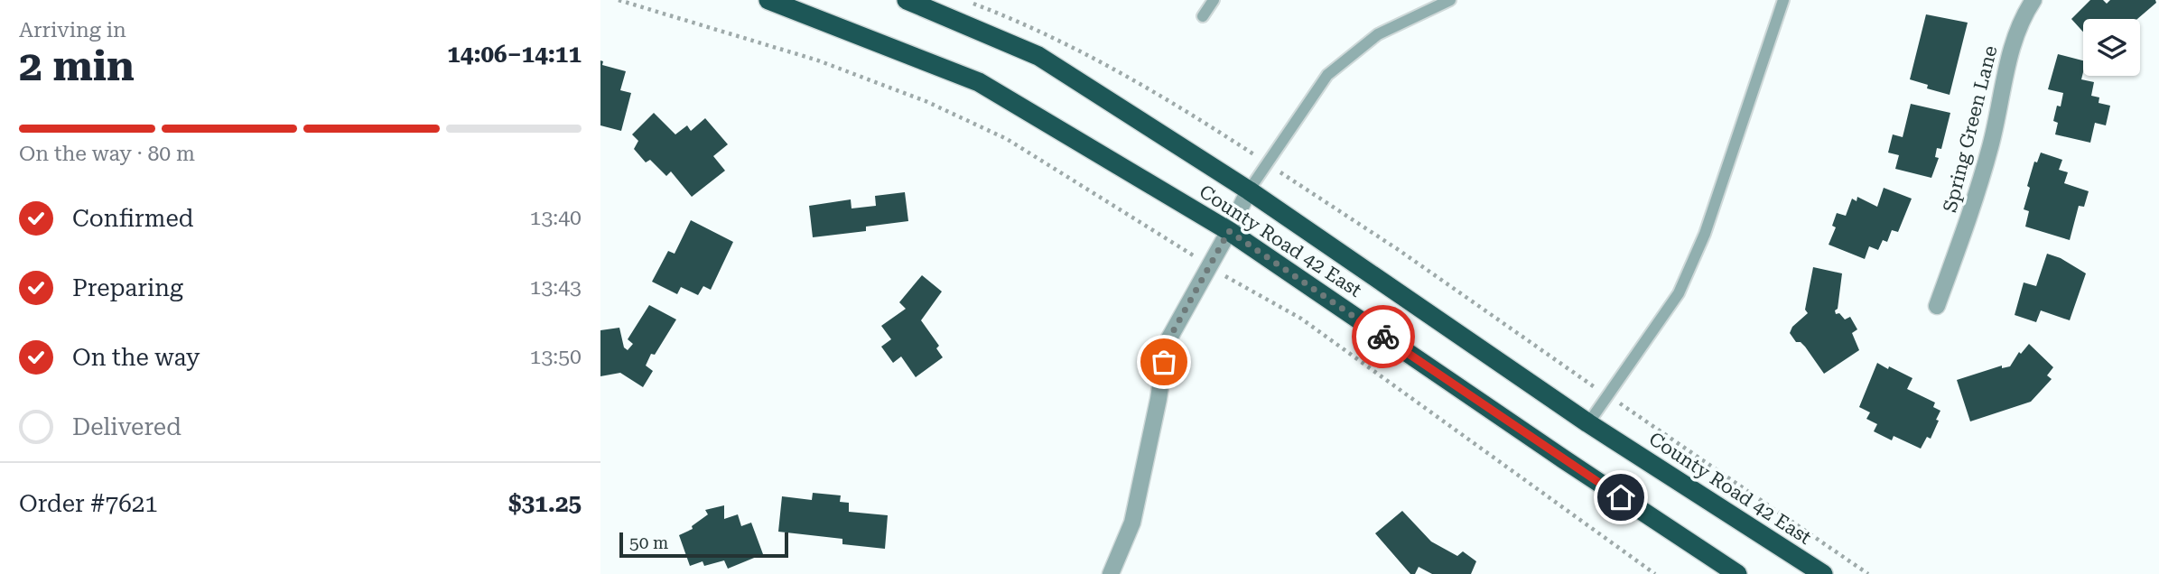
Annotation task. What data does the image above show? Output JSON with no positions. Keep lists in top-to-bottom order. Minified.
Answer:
{"streets":{"highway":["County Road 42 East"],"street":["Spring Green Lane"]},"scale_bar":"50 m","page":{"heading":["2 min","Arriving in","14:06–14:11"],"panel":["Order #7621","$31.25"],"bar":"On the way · 80 m","list":[["Confirmed","13:40"],["Preparing","13:43"],["On the way","13:50"],"Delivered"],"scale":"50 m"}}
